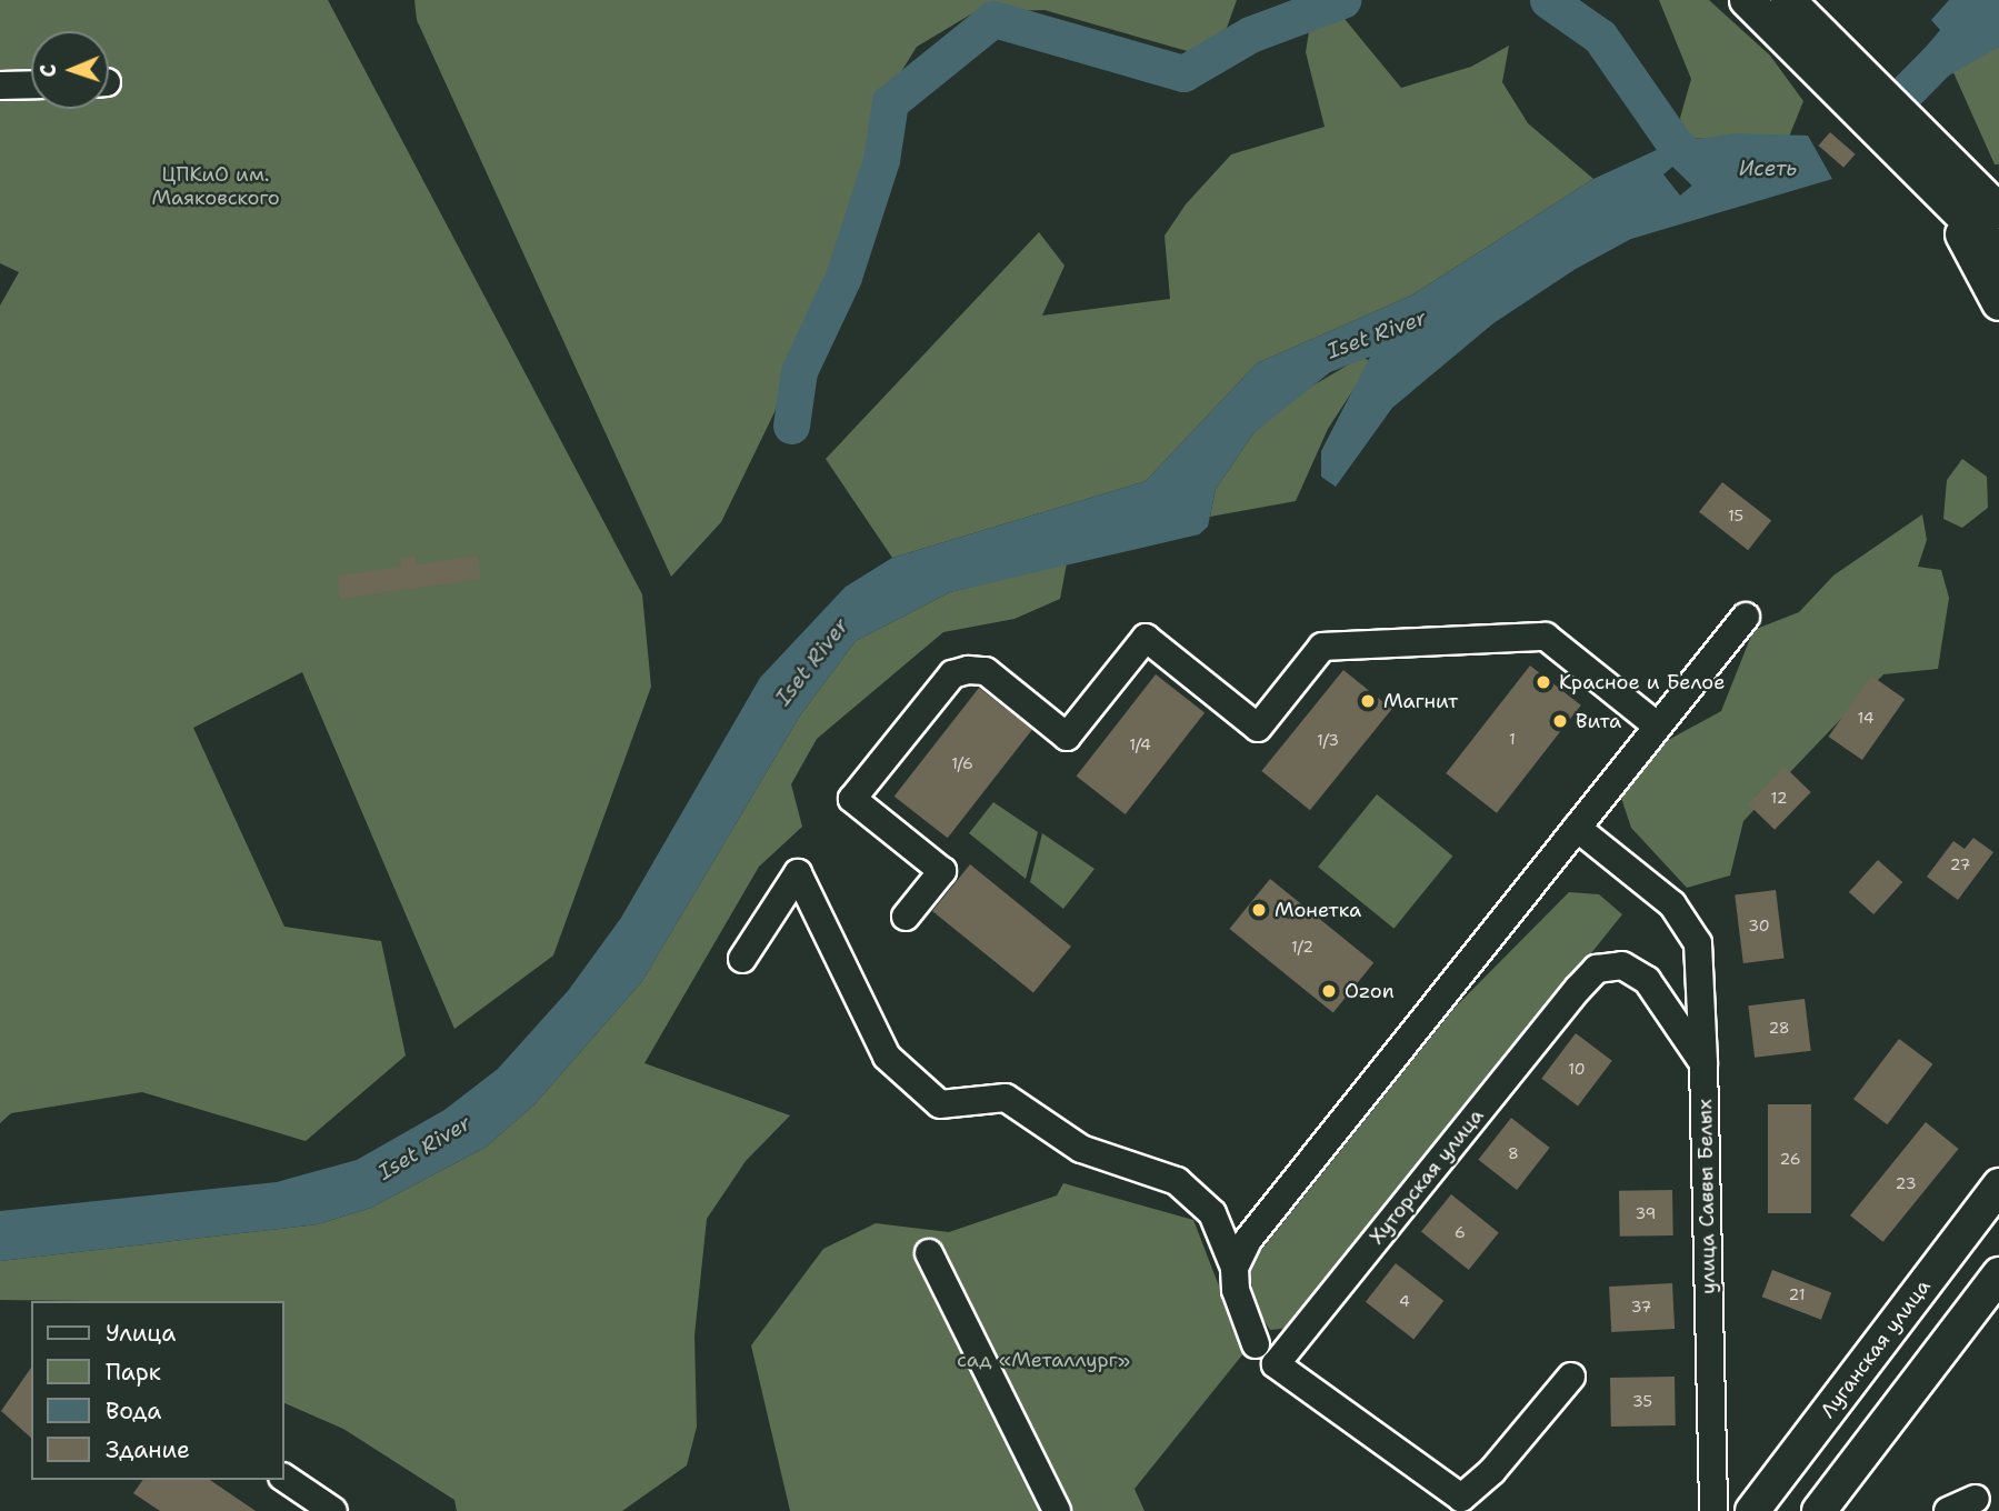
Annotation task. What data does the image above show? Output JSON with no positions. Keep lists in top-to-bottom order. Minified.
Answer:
{"streets":{"main road":["Луганская улица"],"street":["Хуторская улица","улица Саввы Белых"]},"crossings":[["Хуторская улица","улица Саввы Белых"]],"water":["Исеть","Iset River"],"parks":["ЦПКиО им. Маяковского","сад «Металлург»"],"places":["Красное и Белое","Магнит","Вита","Монетка","Ozon"],"house_numbers":["15","14","1","1/3","1/4","1/6","12","27","30","1/2","28","10","8","26","23","39","6","21","4","37","35"],"legend":["Улица","Парк","Вода","Здание"],"north":"left"}
